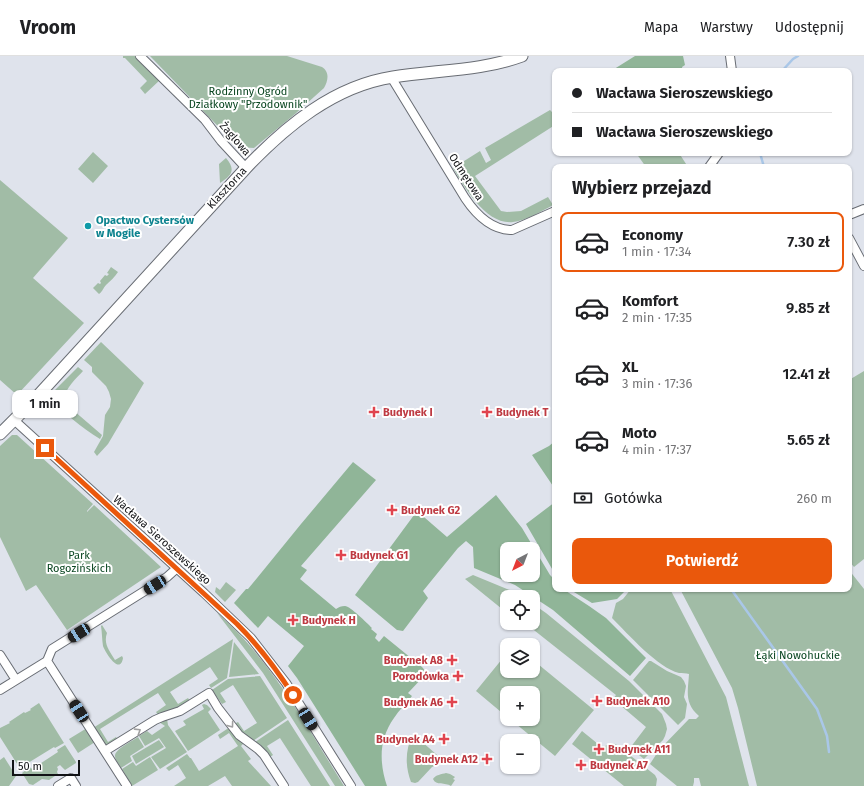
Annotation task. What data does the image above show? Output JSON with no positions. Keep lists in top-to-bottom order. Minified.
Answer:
{"streets":{"street":["Żaglowa","Odmętowa","Klasztorna","Wacława Sieroszewskiego"]},"crossings":[["Żaglowa","Klasztorna"],["Odmętowa","Klasztorna"],["Klasztorna","Wacława Sieroszewskiego"]],"parks":["Rodzinny Ogród Działkowy \"Przodownik\"","Park Rogozińskich","Łąki Nowohuckie"],"places":{"other":["Opactwo Cystersów w Mogile"],"health":["Budynek I","Budynek T","Budynek G2","Budynek G1","Budynek H","Budynek A8","Porodówka","Budynek A10","Budynek A6","Budynek A4","Budynek A11","Budynek A12","Budynek A7"]},"scale_bar":"50 m","north":"bottom left","page":{"header":"Vroom","nav":["Mapa","Warstwy","Udostępnij"],"banner":["Wacława Sieroszewskiego","Wacława Sieroszewskiego"],"heading":"Wybierz przejazd","list":[{"name":"Economy","note":"1 min · 17:34","value":"7.30 zł"},{"name":"Komfort","note":"2 min · 17:35","value":"9.85 zł"},{"name":"XL","note":"3 min · 17:36","value":"12.41 zł"},{"name":"Moto","note":"4 min · 17:37","value":"5.65 zł"}],"bubble":"1 min","pay":["Gotówka","260 m"],"buttons":"Potwierdź","map_buttons":["+","−"],"scale":"50 m"}}
